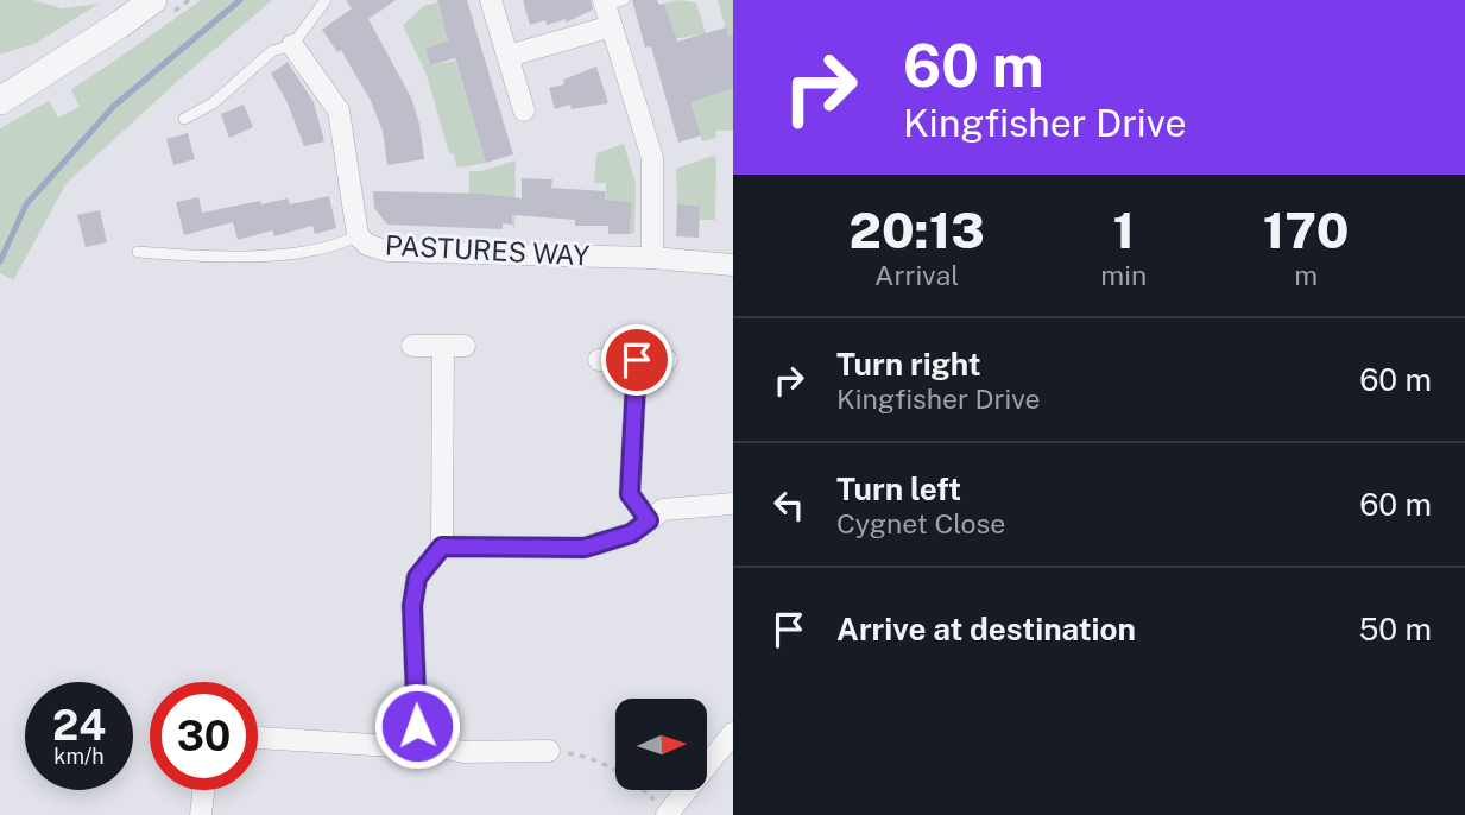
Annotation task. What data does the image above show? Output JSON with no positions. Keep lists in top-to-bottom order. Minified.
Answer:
{"streets":{"street":["PASTURES WAY"]},"north":"right","page":{"turn":["60 m","Kingfisher Drive"],"eta":["20:13","Arrival","1","min","170","m"],"list":[{"name":"Turn right","note":"Kingfisher Drive","value":"60 m"},{"name":"Turn left","note":"Cygnet Close","value":"60 m"},{"name":"Arrive at destination","value":"50 m"}],"speed":"24 km/h","limit":"30"}}
